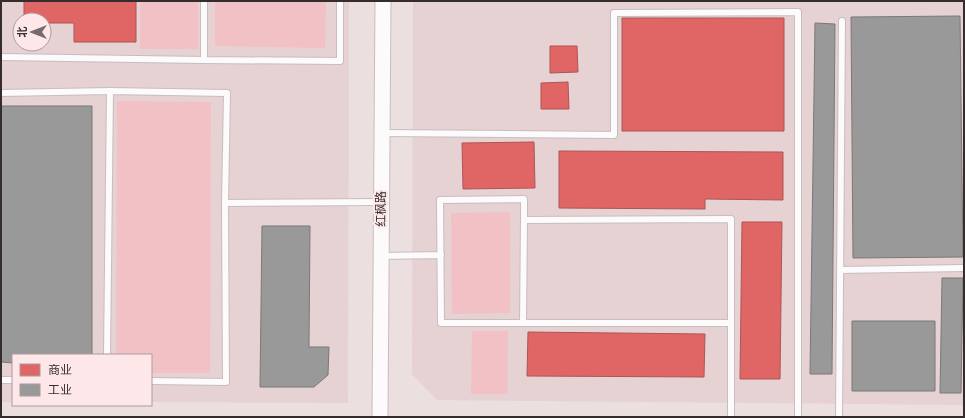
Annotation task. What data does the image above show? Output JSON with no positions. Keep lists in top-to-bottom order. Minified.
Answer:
{"streets":{"street":["红枫路"]},"legend":["商业","工业"],"north":"left"}
